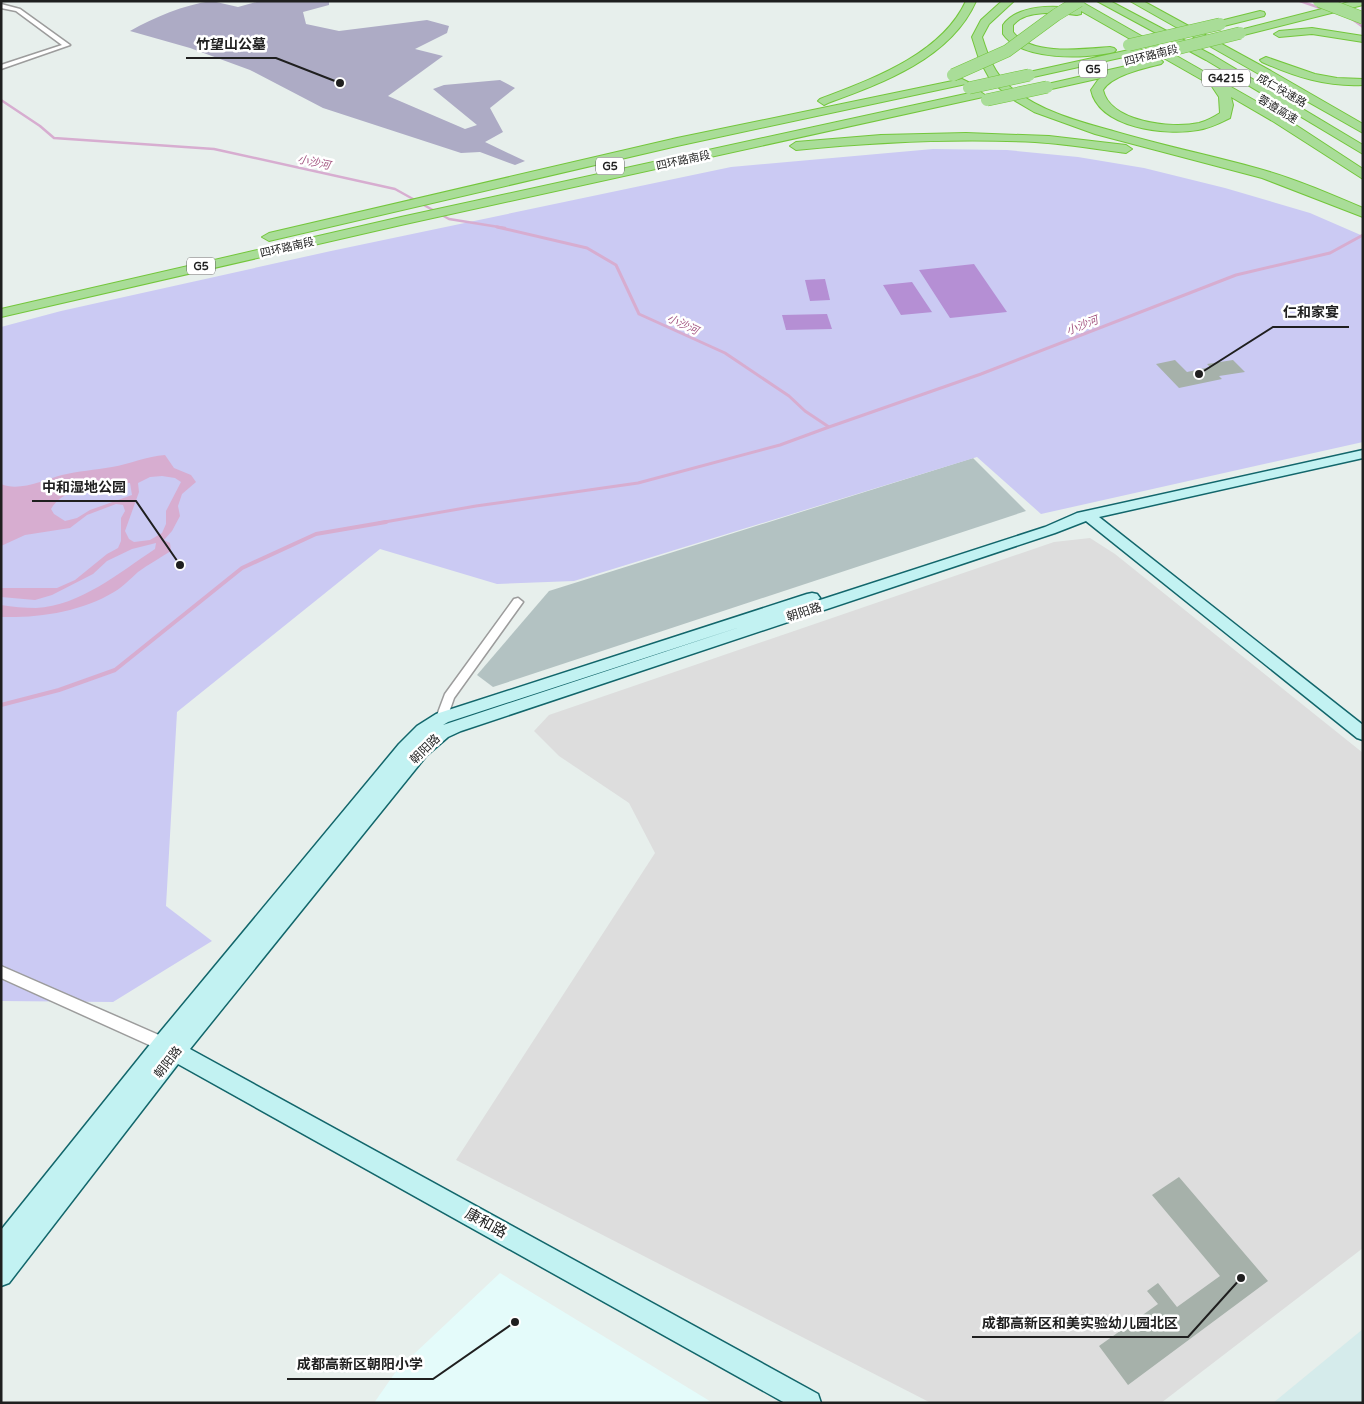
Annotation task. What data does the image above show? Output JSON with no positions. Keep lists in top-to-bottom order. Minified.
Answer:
{"streets":{"highway":["四环路南段","G5","G4215","成仁快速路","蓉遵高速"],"main road":["朝阳路","康和路"]},"crossings":[["朝阳路","康和路"]],"water":["小沙河"],"places":["竹望山公墓","仁和家宴","中和湿地公园","成都高新区和美实验幼儿园北区","成都高新区朝阳小学"]}
